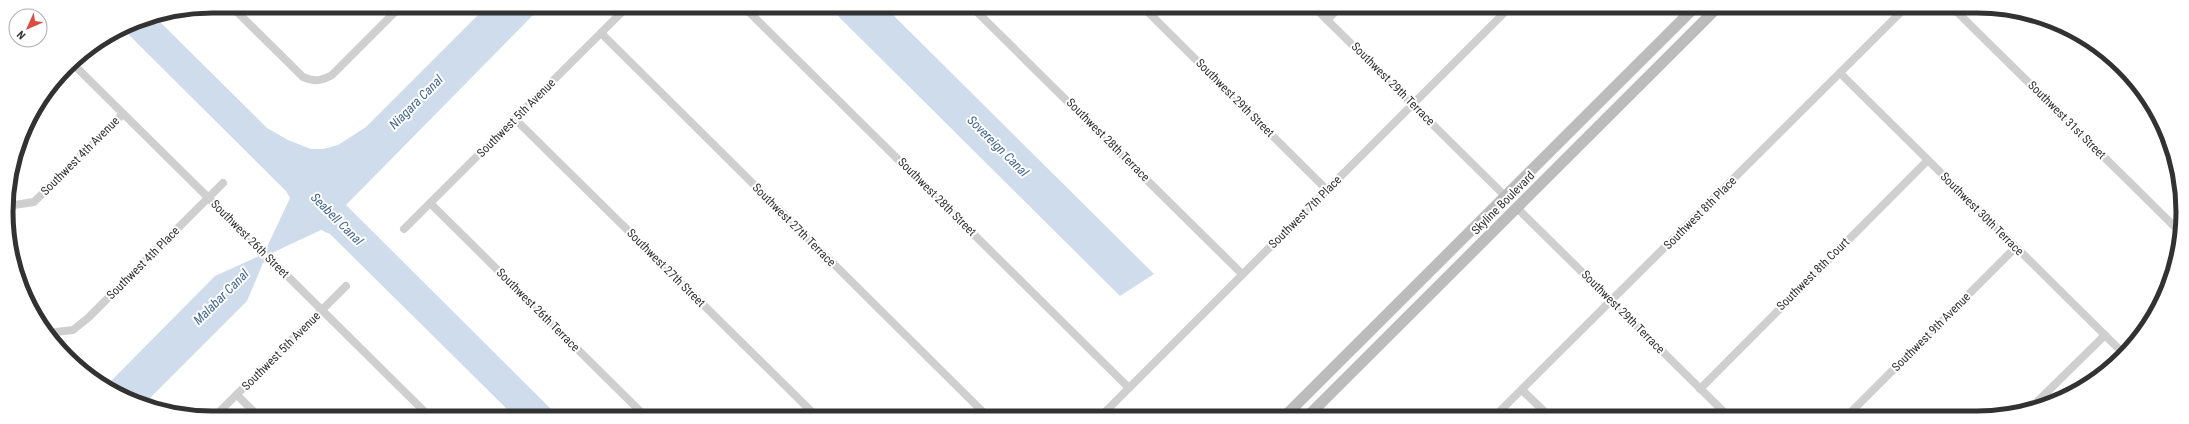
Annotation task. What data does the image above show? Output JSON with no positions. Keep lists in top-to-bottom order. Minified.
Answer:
{"streets":{"street":["Southwest 29th Terrace","Southwest 29th Street","Southwest 5th Avenue","Southwest 31st Street","Southwest 28th Terrace","Southwest 4th Avenue","Southwest 28th Street","Skyline Boulevard","Southwest 7th Place","Southwest 8th Place","Southwest 30th Terrace","Southwest 27th Terrace","Southwest 26th Street","Southwest 4th Place","Southwest 27th Street","Southwest 8th Court","Southwest 26th Terrace","Southwest 9th Avenue"]},"crossings":[["Southwest 29th Terrace","Skyline Boulevard"],["Southwest 29th Terrace","Southwest 7th Place"],["Southwest 29th Terrace","Southwest 8th Place"],["Southwest 29th Terrace","Southwest 8th Court"],["Southwest 29th Street","Southwest 7th Place"],["Southwest 5th Avenue","Southwest 27th Terrace"],["Southwest 5th Avenue","Southwest 26th Street"],["Southwest 5th Avenue","Southwest 27th Street"],["Southwest 5th Avenue","Southwest 26th Terrace"],["Southwest 28th Terrace","Southwest 7th Place"],["Southwest 4th Avenue","Southwest 26th Street"],["Southwest 28th Street","Southwest 7th Place"],["Southwest 8th Place","Southwest 30th Terrace"],["Southwest 30th Terrace","Southwest 8th Court"],["Southwest 30th Terrace","Southwest 9th Avenue"],["Southwest 26th Street","Southwest 4th Place"]],"water":["Niagara Canal","Sovereign Canal","Seabell Canal","Malabar Canal"],"north":"bottom left"}
